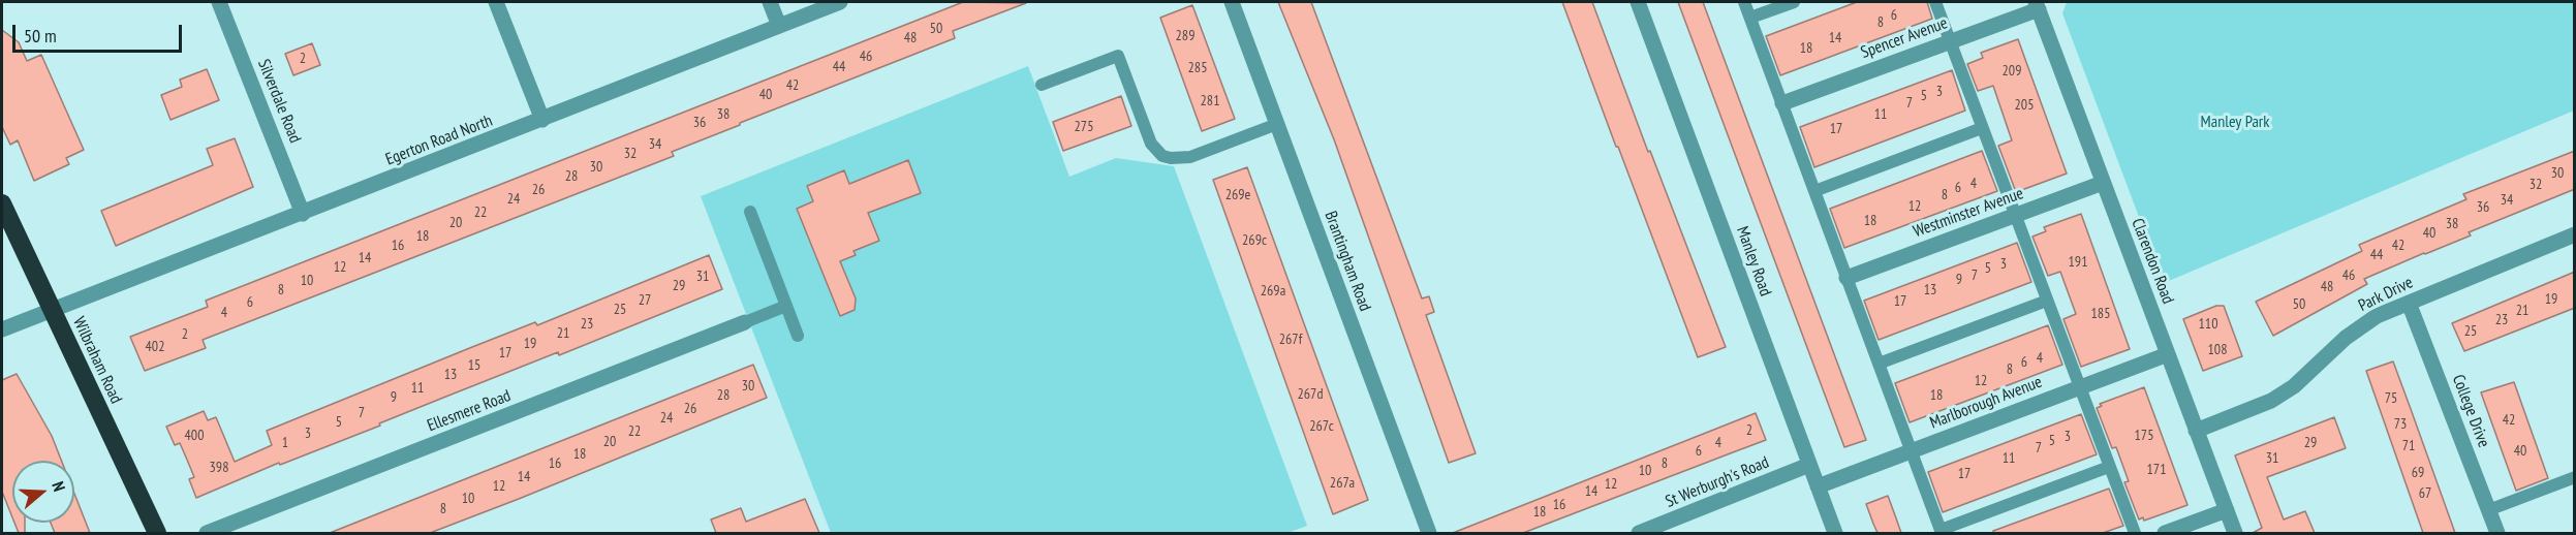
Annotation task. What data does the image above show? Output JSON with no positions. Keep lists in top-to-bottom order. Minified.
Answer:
{"streets":{"highway":["Wilbraham Road"],"street":["Spencer Avenue","Silverdale Road","Egerton Road North","Westminster Avenue","Brantingham Road","Manley Road","Clarendon Road","Park Drive","Marlborough Avenue","Ellesmere Road","College Drive","St Werburgh's Road"]},"crossings":[["Spencer Avenue","Clarendon Road"],["Silverdale Road","Egerton Road North"],["Egerton Road North","Wilbraham Road"],["Westminster Avenue","Clarendon Road"],["Manley Road","Marlborough Avenue"],["Manley Road","St Werburgh's Road"],["Clarendon Road","Park Drive"],["Clarendon Road","Marlborough Avenue"],["Park Drive","College Drive"]],"parks":["Manley Park"],"house_numbers":["6","8","50","289","48","14","18","46","2","44","285","209","42","3","40","5","281","7","205","38","11","36","275","17","34","32","30","30","28","4","32","6","26","269e","8","24","34","12","36","22","18","20","38","40","18","269c","16","42","44","14","191","3","12","5","7","46","31","9","10","29","48","8","13","269a","19","27","17","6","50","25","21","4","185","23","23","110","25","21","2","267f","19","402","108","17","4","6","15","8","13","12","30","11","267d","28","18","9","75","26","7","24","42","5","73","267c","2","22","3","400","175","3","5","20","1","4","29","71","7","6","40","18","11","31","16","8","398","171","10","69","17","14","267a","12","12","14","67","10","16","8","18"],"scale_bar":"50 m","north":"right"}
